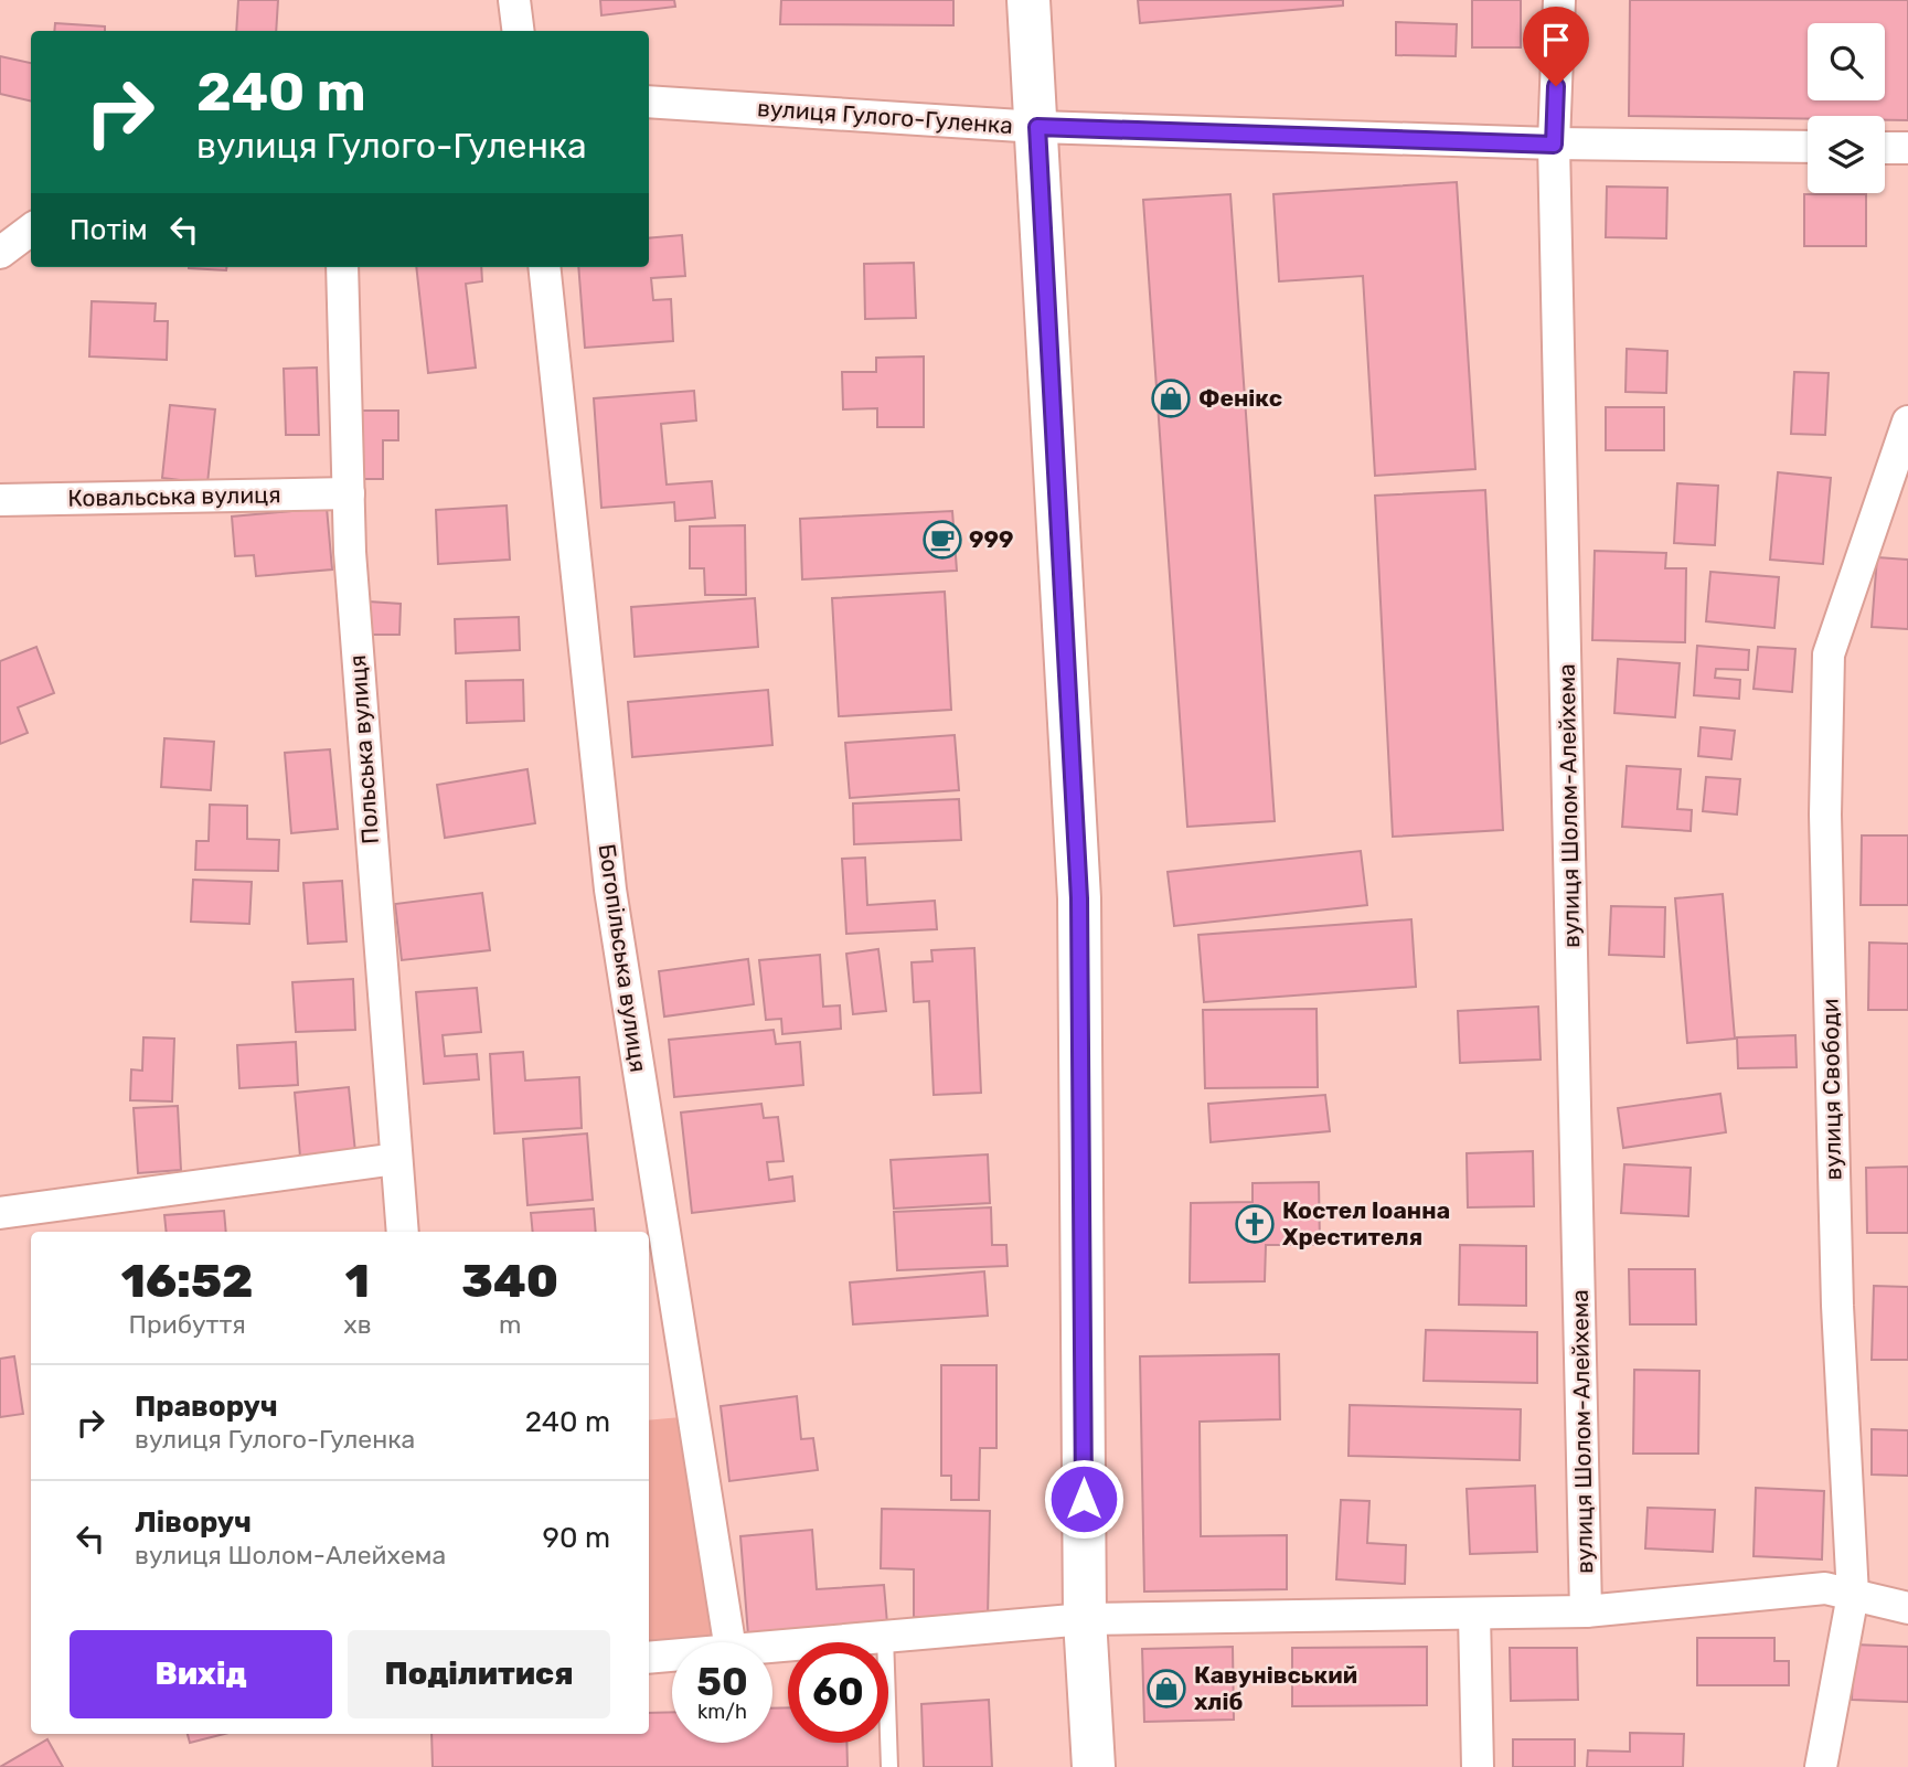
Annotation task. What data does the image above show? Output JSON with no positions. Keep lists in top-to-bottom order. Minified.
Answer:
{"streets":{"street":["вулиця Гулого-Гуленка","Ковальська вулиця","Польська вулиця","вулиця Шолом-Алейхема","Богопільська вулиця","вулиця Свободи"]},"crossings":[["вулиця Гулого-Гуленка","вулиця Шолом-Алейхема"],["Ковальська вулиця","Польська вулиця"]],"places":{"shop":["Фенікс","Кавунівський хліб"],"cafe":["999"],"church":["Костел Іоанна Хрестителя"]},"page":{"turn":["240 m","вулиця Гулого-Гуленка"],"then":"Потім","eta":["16:52","Прибуття","1","хв","340","m"],"list":[{"name":"Праворуч","note":"вулиця Гулого-Гуленка","value":"240 m"},{"name":"Ліворуч","note":"вулиця Шолом-Алейхема","value":"90 m"}],"buttons":["Вихід","Поділитися"],"speed":"50 km/h","limit":"60"}}
